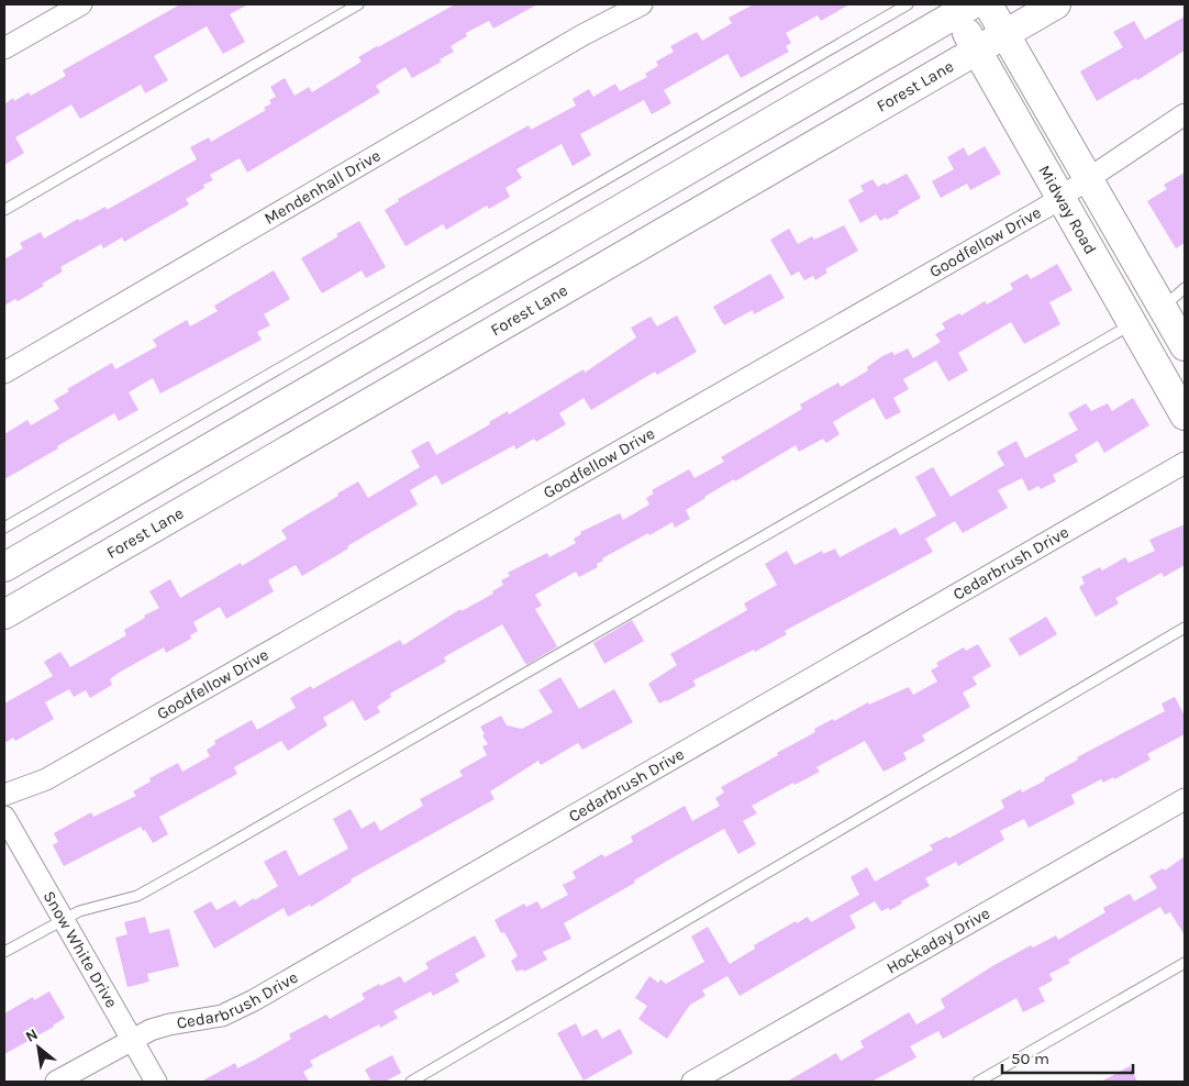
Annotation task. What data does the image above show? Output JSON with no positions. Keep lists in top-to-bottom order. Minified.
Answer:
{"streets":{"main road":["Forest Lane","Midway Road"],"street":["Mendenhall Drive","Goodfellow Drive","Cedarbrush Drive","Hockaday Drive","Snow White Drive"]},"crossings":[["Forest Lane","Midway Road"],["Midway Road","Goodfellow Drive"],["Cedarbrush Drive","Snow White Drive"]],"scale_bar":"50 m","north":"top left"}
